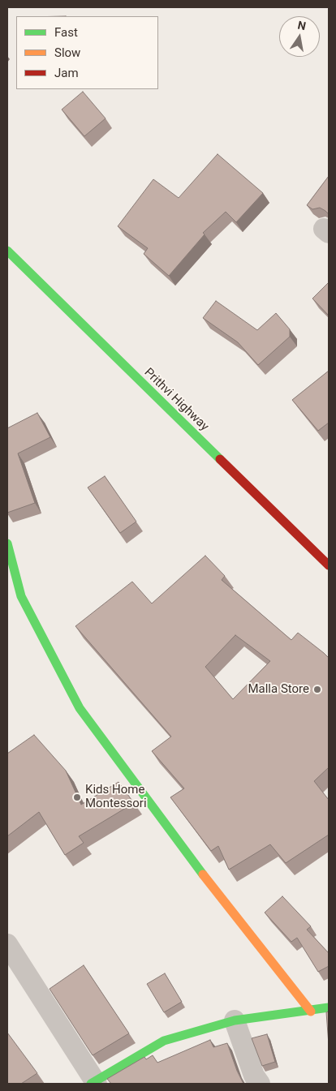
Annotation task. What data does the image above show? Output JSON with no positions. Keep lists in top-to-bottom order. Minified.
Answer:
{"streets":{"main road":["Prithvi Highway"]},"places":["Malla Store","Kids Home Montessori"],"legend":["Fast","Slow","Jam"],"north":"top"}
